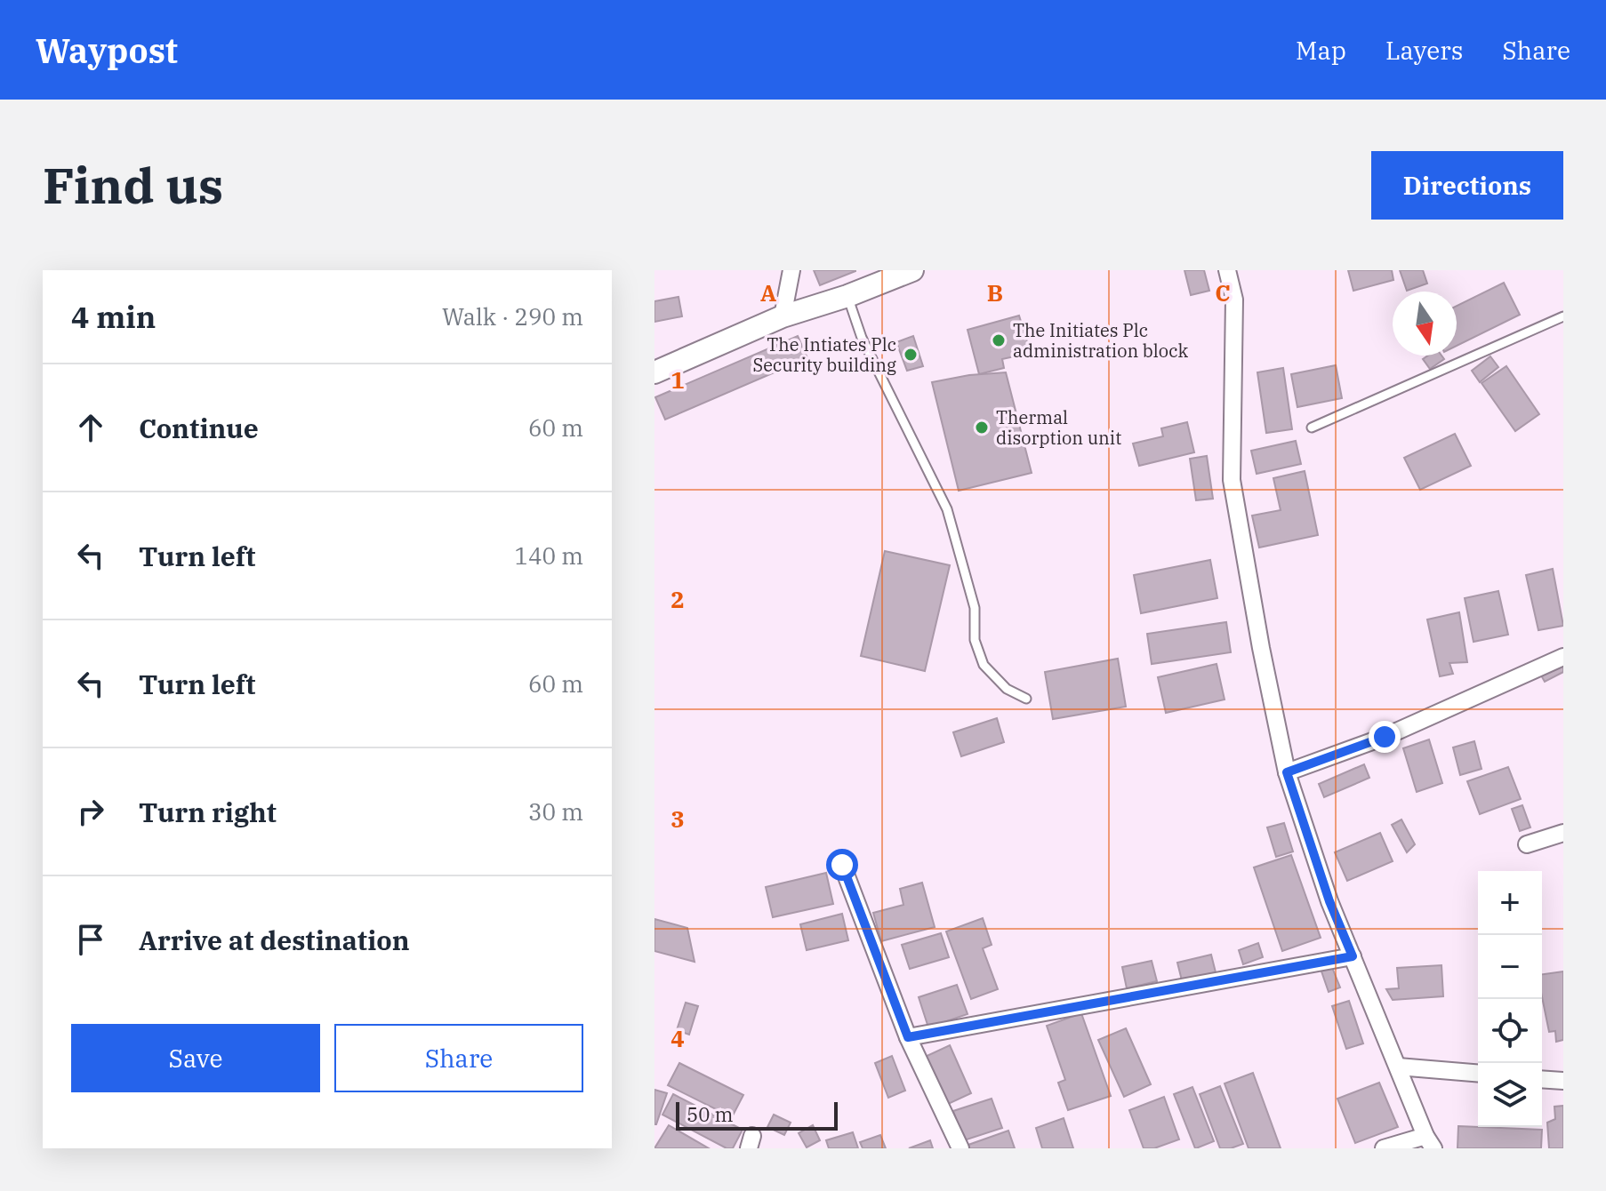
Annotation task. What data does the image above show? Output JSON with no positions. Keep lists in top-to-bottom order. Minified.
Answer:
{"places":["The Initiates Plc administration block","The Intiates Plc Security building","Thermal disorption unit"],"scale_bar":"50 m","north":"bottom","page":{"header":"Waypost","nav":["Map","Layers","Share"],"buttons":["Directions",["Save","Share"]],"title":"Find us","heading":["4 min","Walk · 290 m"],"list":[["Continue","60 m"],["Turn left","140 m"],["Turn left","60 m"],["Turn right","30 m"],"Arrive at destination"],"map_buttons":["+","−"],"scale":"50 m"},"grid":{"columns":["A","B","C"],"rows":["1","2","3","4"]}}
